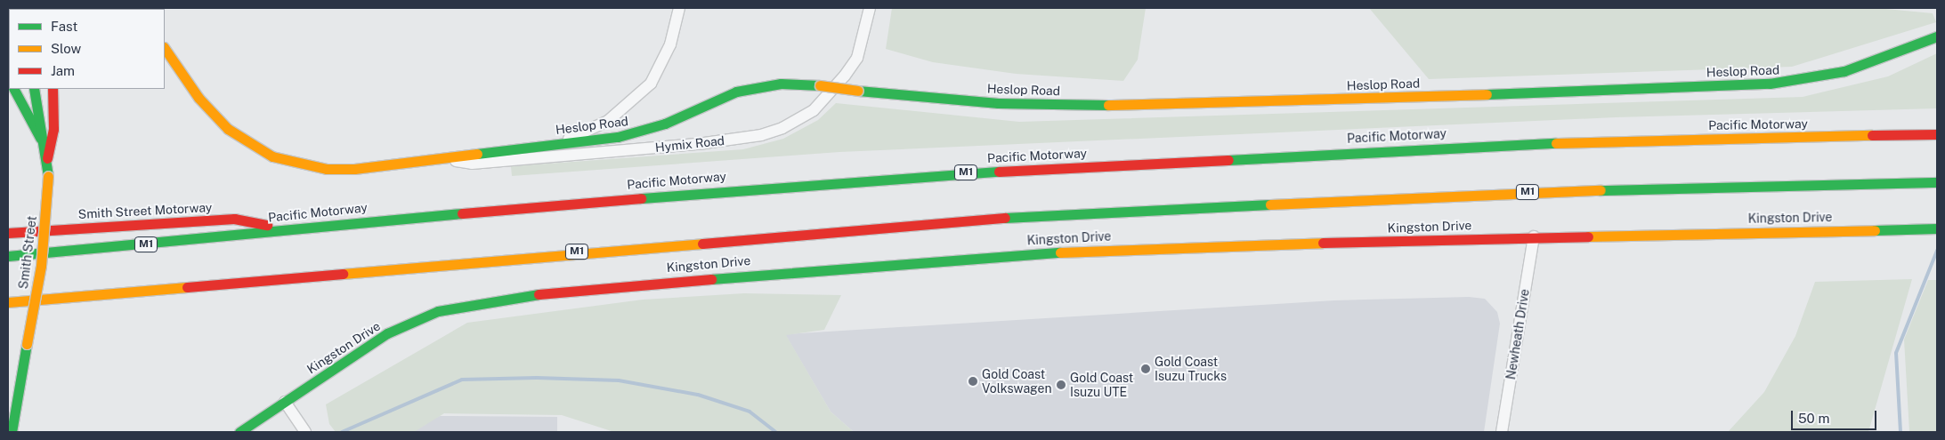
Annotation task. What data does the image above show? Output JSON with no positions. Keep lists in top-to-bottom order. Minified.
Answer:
{"streets":{"main road":["Heslop Road","Pacific Motorway","M1","Smith Street Motorway","Kingston Drive","Smith Street"],"street":["Hymix Road","Newheath Drive"]},"crossings":[["Heslop Road","Hymix Road"],["Pacific Motorway","Smith Street Motorway"],["Kingston Drive","Newheath Drive"]],"places":["Gold Coast Isuzu Trucks","Gold Coast Volkswagen","Gold Coast Isuzu UTE"],"legend":["Fast","Slow","Jam"],"scale_bar":"50 m"}
